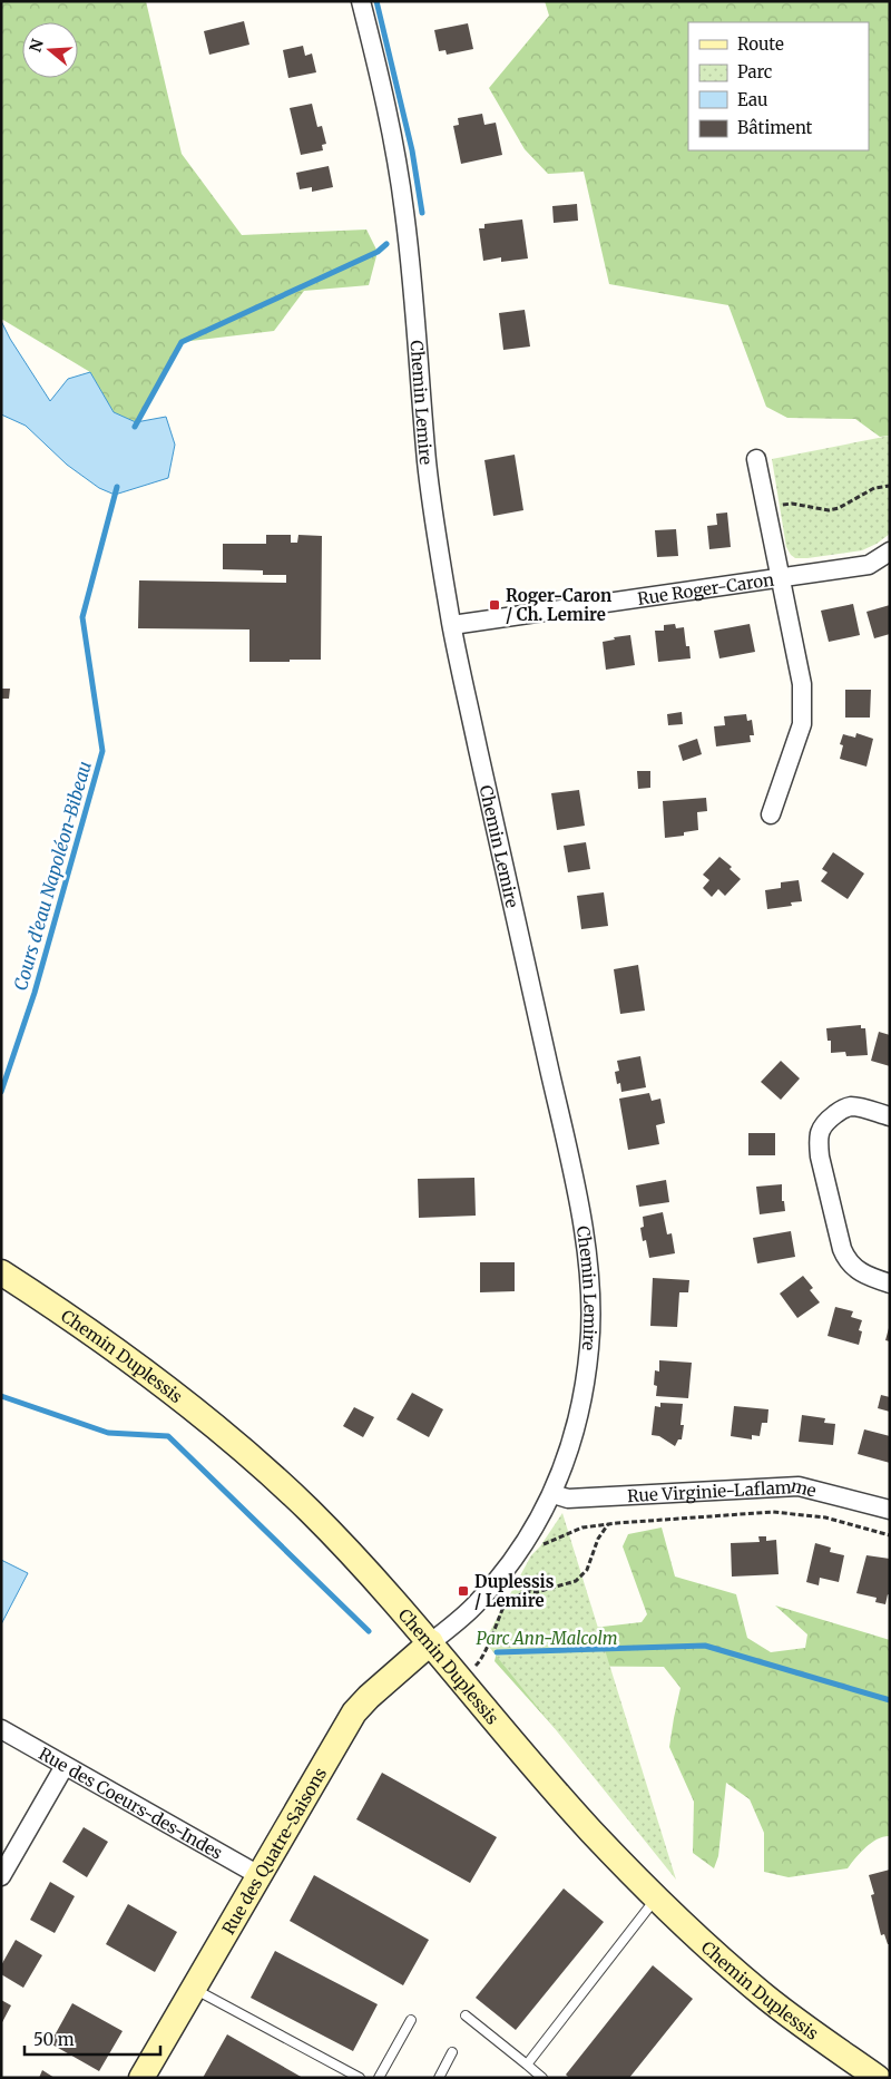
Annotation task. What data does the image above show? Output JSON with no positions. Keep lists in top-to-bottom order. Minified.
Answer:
{"streets":{"street":["Chemin Lemire","Rue Roger-Caron","Chemin Duplessis","Rue Virginie-Laflamme","Rue des Coeurs-des-Indes","Rue des Quatre-Saisons"]},"crossings":[["Chemin Lemire","Rue Roger-Caron"],["Chemin Lemire","Chemin Duplessis"],["Chemin Lemire","Rue Virginie-Laflamme"],["Chemin Lemire","Rue des Quatre-Saisons"],["Chemin Duplessis","Rue des Quatre-Saisons"],["Rue des Coeurs-des-Indes","Rue des Quatre-Saisons"]],"water":["Cours d'eau Napoléon-Bibeau"],"parks":["Parc Ann-Malcolm"],"places":{"transit":["Roger-Caron / Ch. Lemire","Duplessis / Lemire"]},"legend":["Route","Parc","Eau","Bâtiment"],"scale_bar":"50 m","north":"left"}
